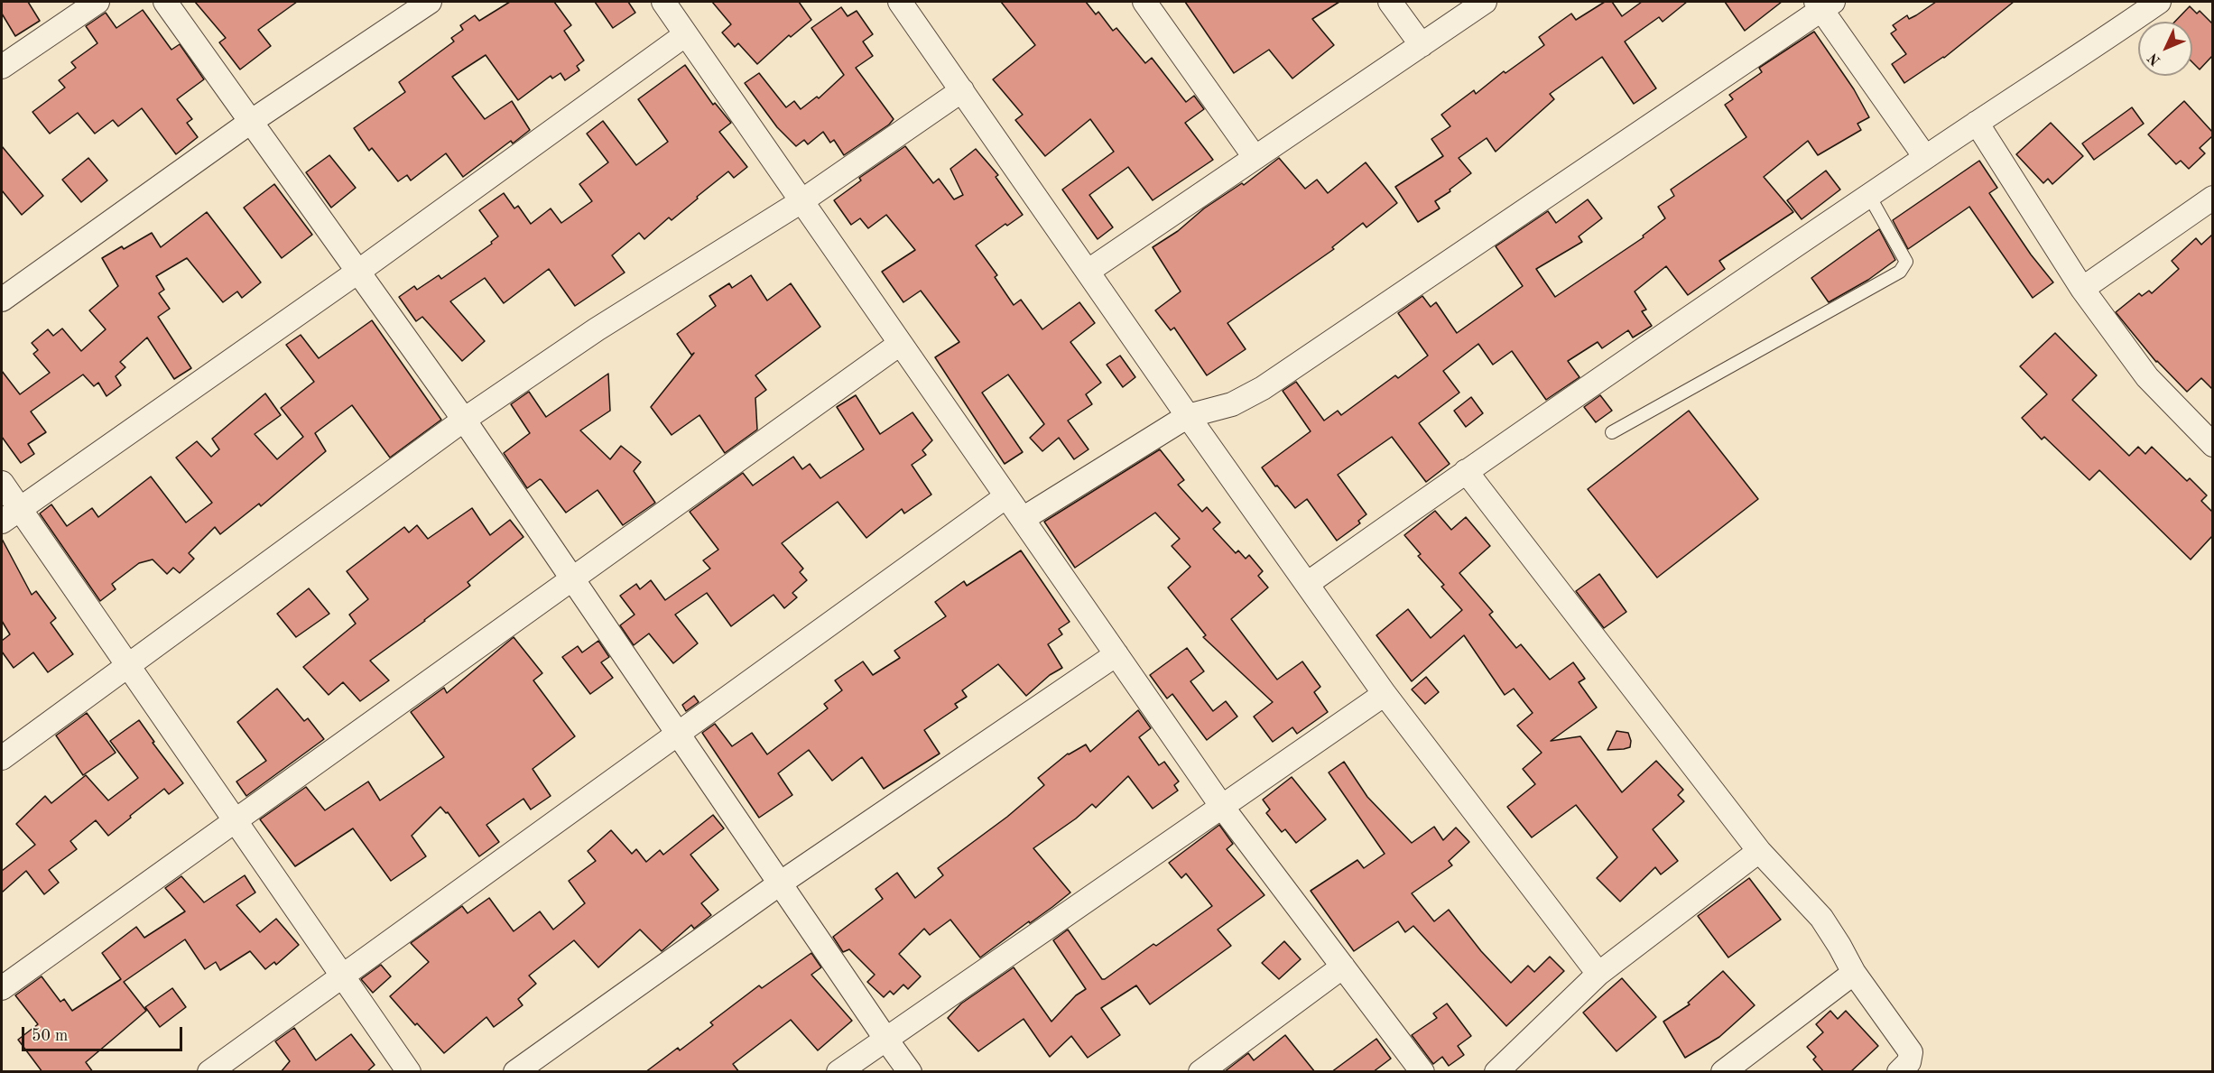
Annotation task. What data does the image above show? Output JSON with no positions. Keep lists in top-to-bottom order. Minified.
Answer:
{"scale_bar":"50 m","north":"bottom left"}
